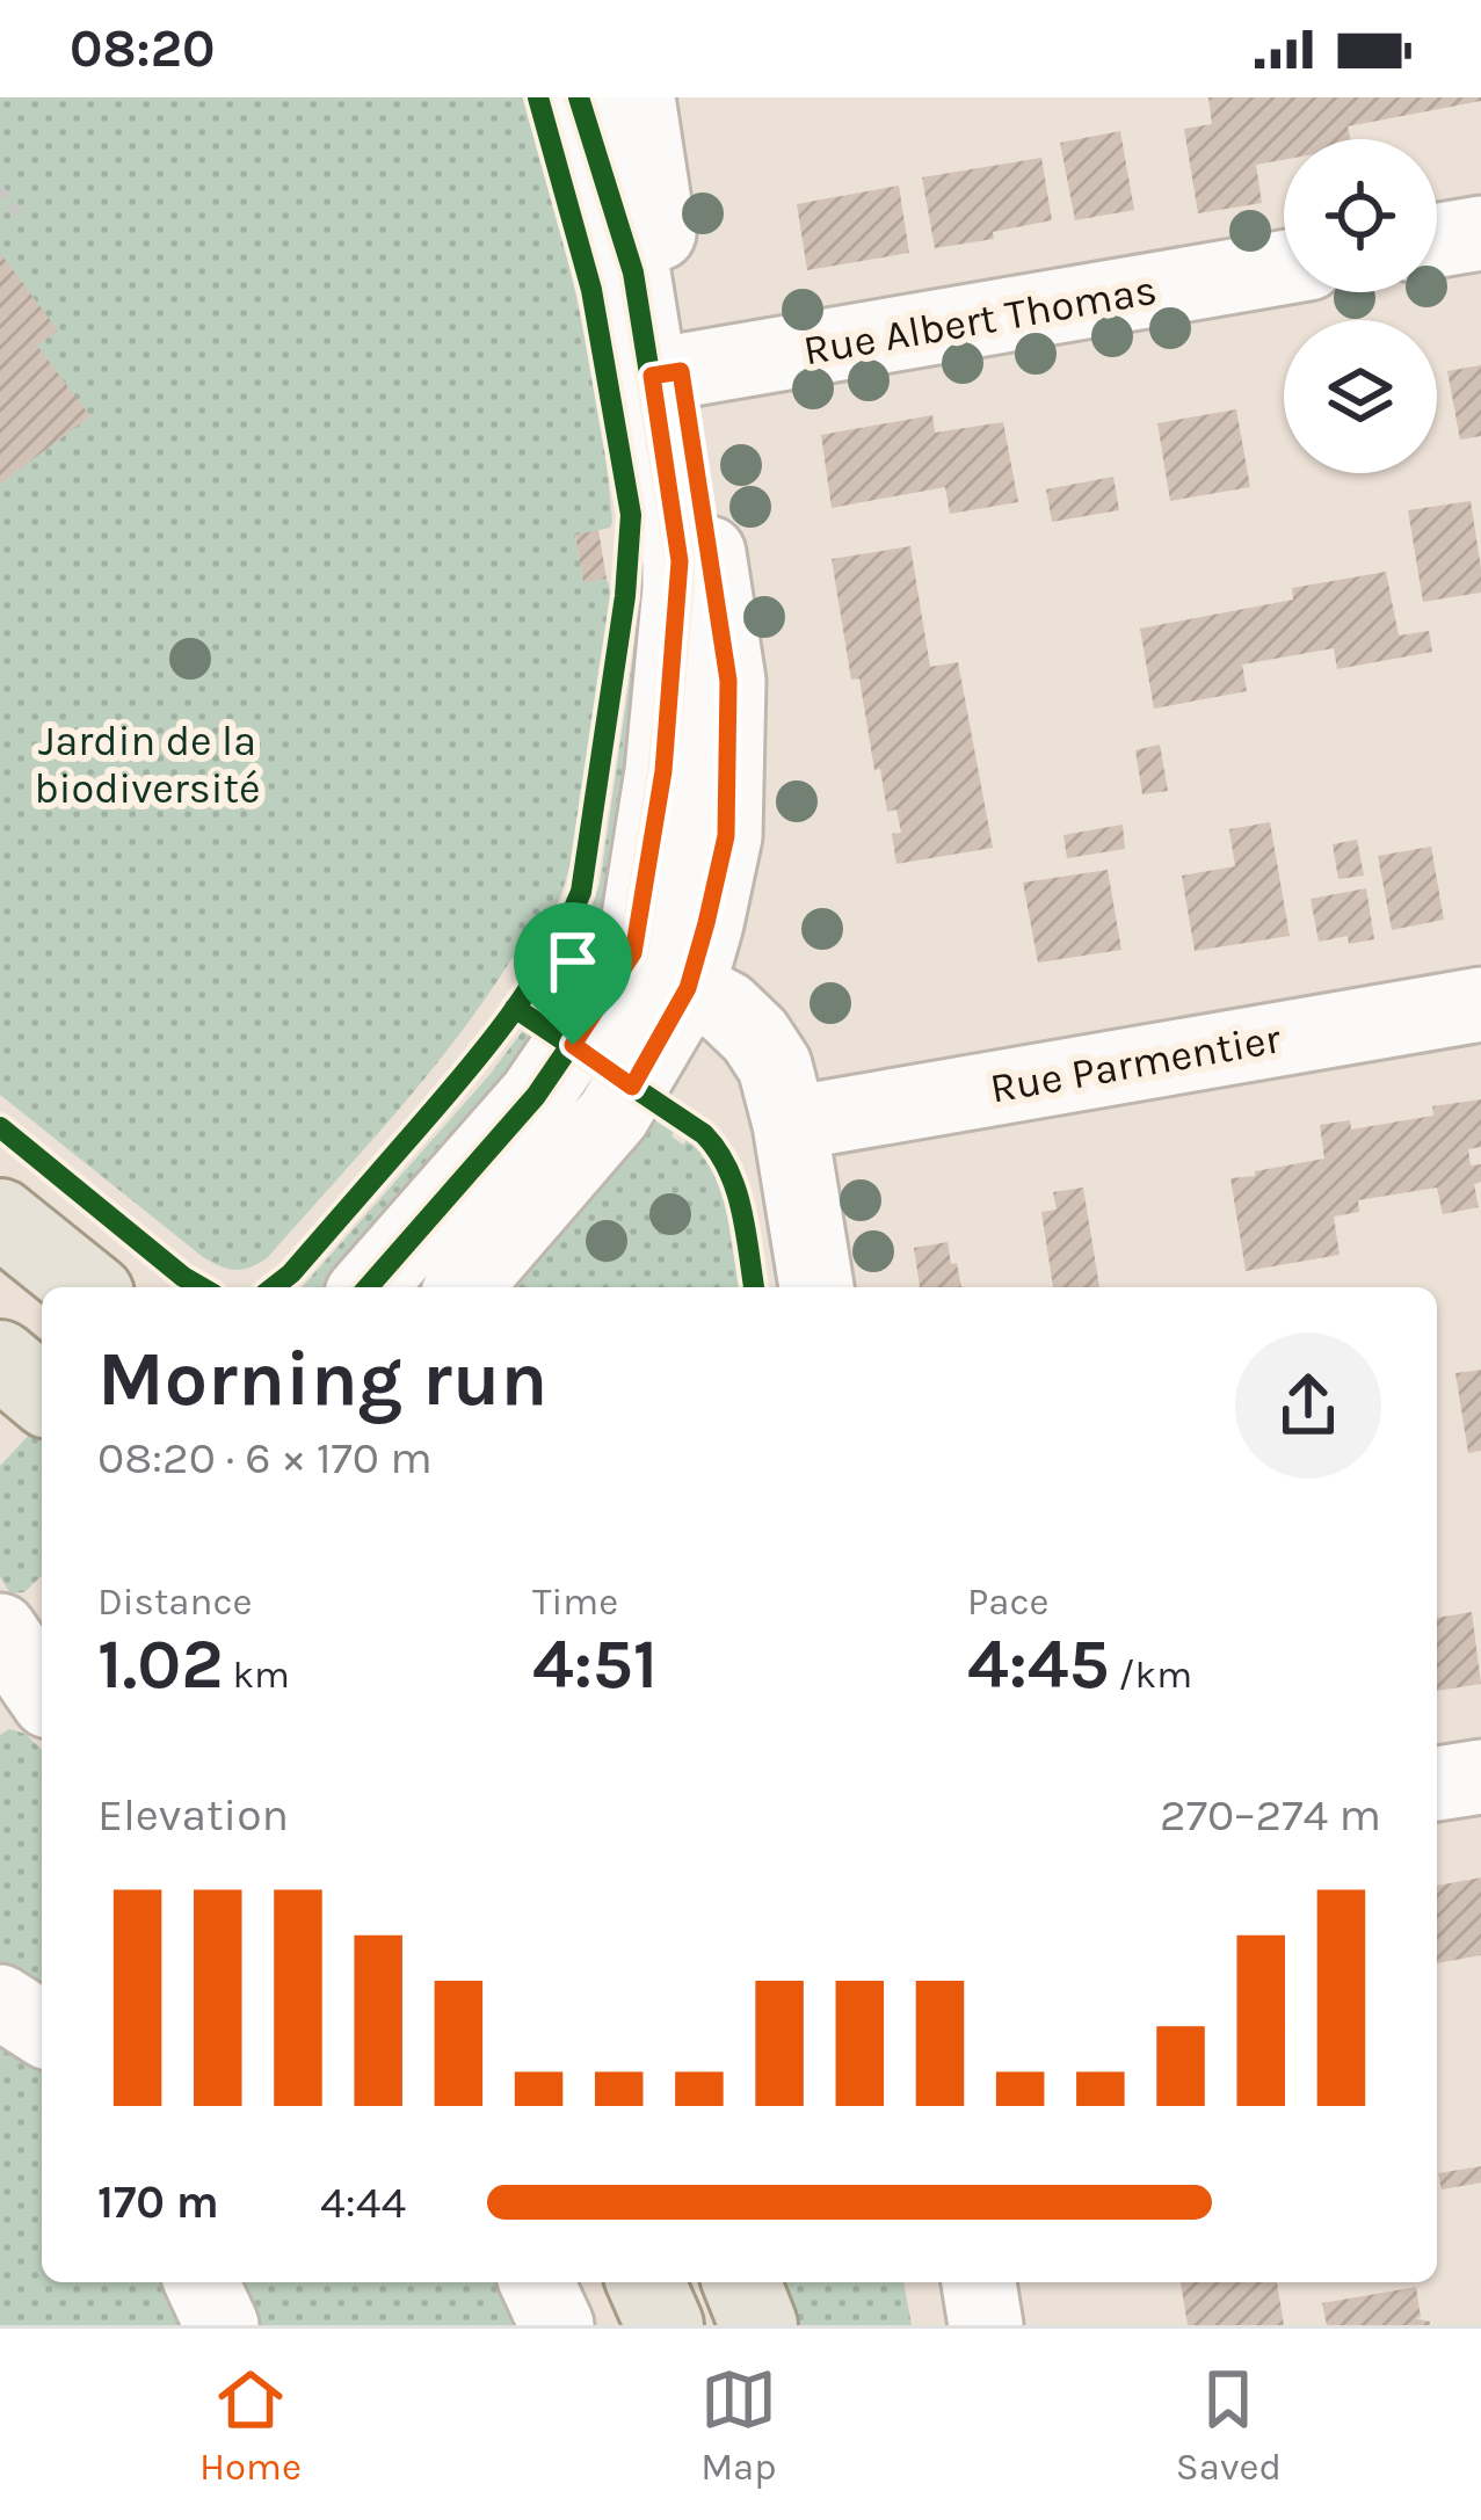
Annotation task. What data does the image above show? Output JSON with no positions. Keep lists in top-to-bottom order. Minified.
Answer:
{"streets":{"street":["Rue Albert Thomas","Rue Parmentier"]},"parks":["Jardin de la biodiversité"],"page":{"status":"08:20","heading":["Morning run","08:20 · 6 × 170 m"],"stats":[["Distance","1.02 km"],["Time","4:51"],["Pace","4:45 /km"]],"chart":["Elevation","270–274 m"],"list":[{"name":"170 m","note":"4:44"}],"tabs":["Home","Map","Saved"]}}
